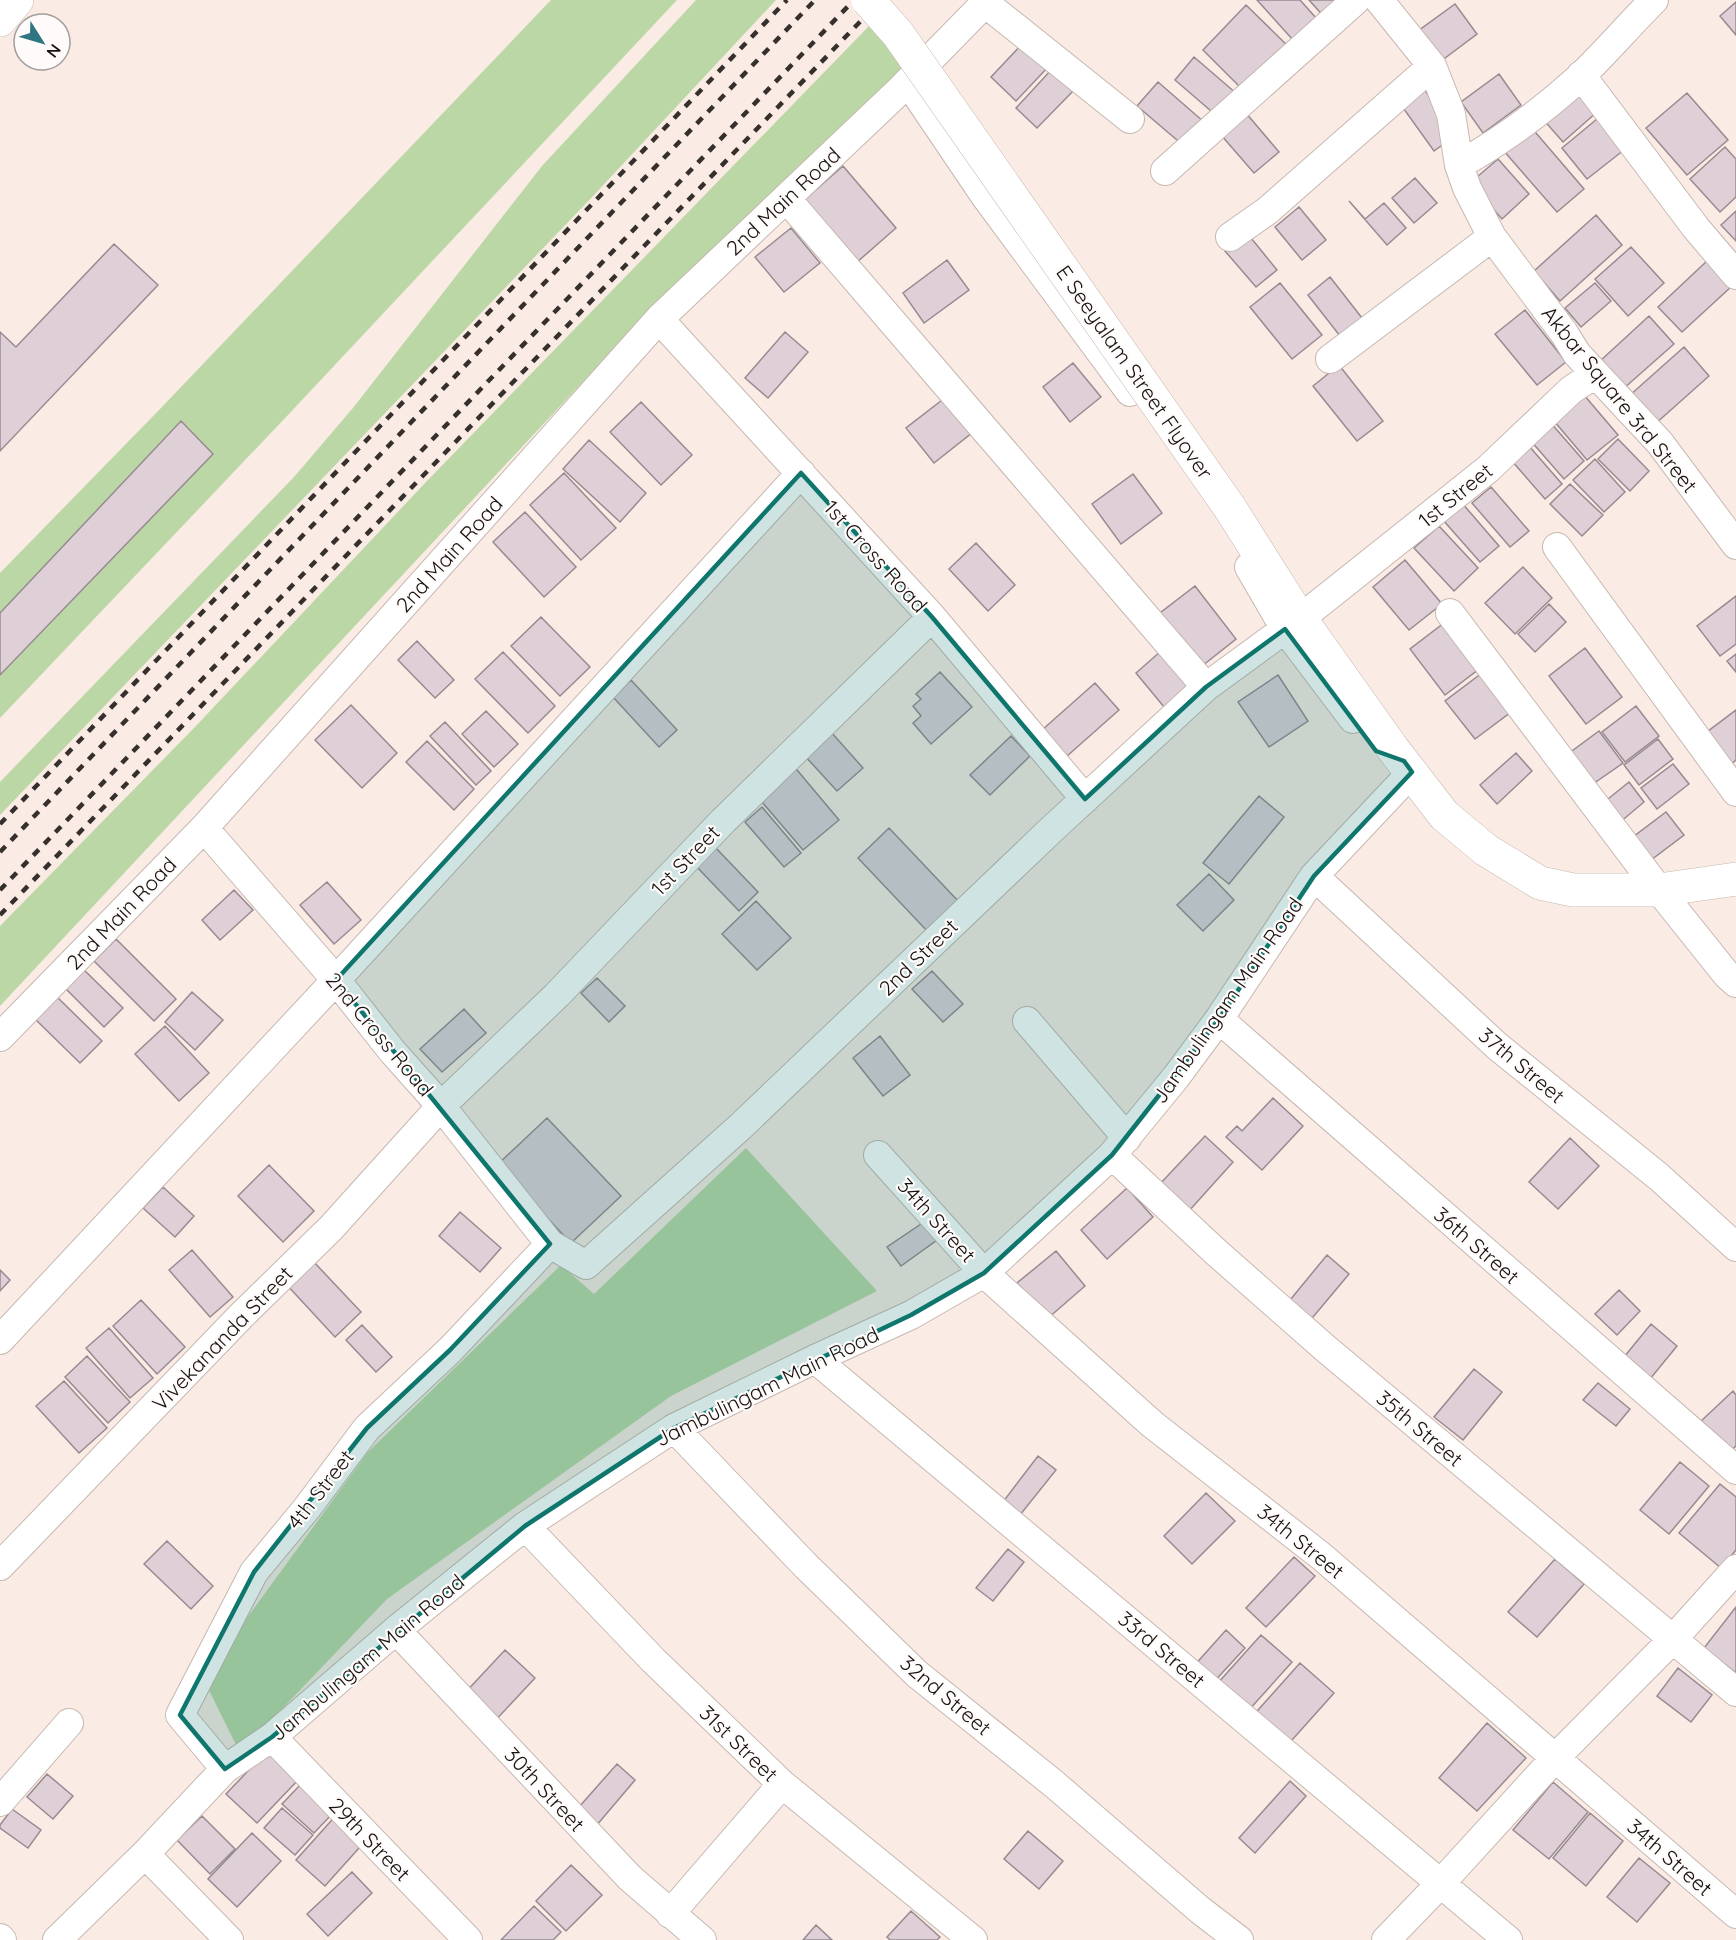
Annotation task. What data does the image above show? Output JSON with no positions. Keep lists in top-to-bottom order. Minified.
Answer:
{"streets":{"main road":["E Seeyalam Street Flyover"],"street":["2nd Main Road","Akbar Square 3rd Street","1st Street","1st Cross Road","2nd Street","Jambulingam Main Road","2nd Cross Road","37th Street","34th Street","36th Street","Vivekananda Street","35th Street","4th Street","33rd Street","32nd Street","31st Street","30th Street","29th Street"]},"crossings":[["2nd Main Road","1st Cross Road"],["2nd Main Road","2nd Cross Road"],["E Seeyalam Street Flyover","Jambulingam Main Road"],["Akbar Square 3rd Street","1st Street"],["1st Street","1st Cross Road"],["1st Street","2nd Cross Road"],["1st Street","Vivekananda Street"],["1st Cross Road","2nd Street"],["2nd Street","2nd Cross Road"],["2nd Street","4th Street"],["Jambulingam Main Road","37th Street"],["Jambulingam Main Road","34th Street"],["Jambulingam Main Road","36th Street"],["Jambulingam Main Road","35th Street"],["Jambulingam Main Road","4th Street"],["Jambulingam Main Road","33rd Street"],["Jambulingam Main Road","32nd Street"],["Jambulingam Main Road","31st Street"],["Jambulingam Main Road","30th Street"],["Jambulingam Main Road","29th Street"],["2nd Cross Road","Vivekananda Street"],["2nd Cross Road","4th Street"]],"north":"bottom right"}
